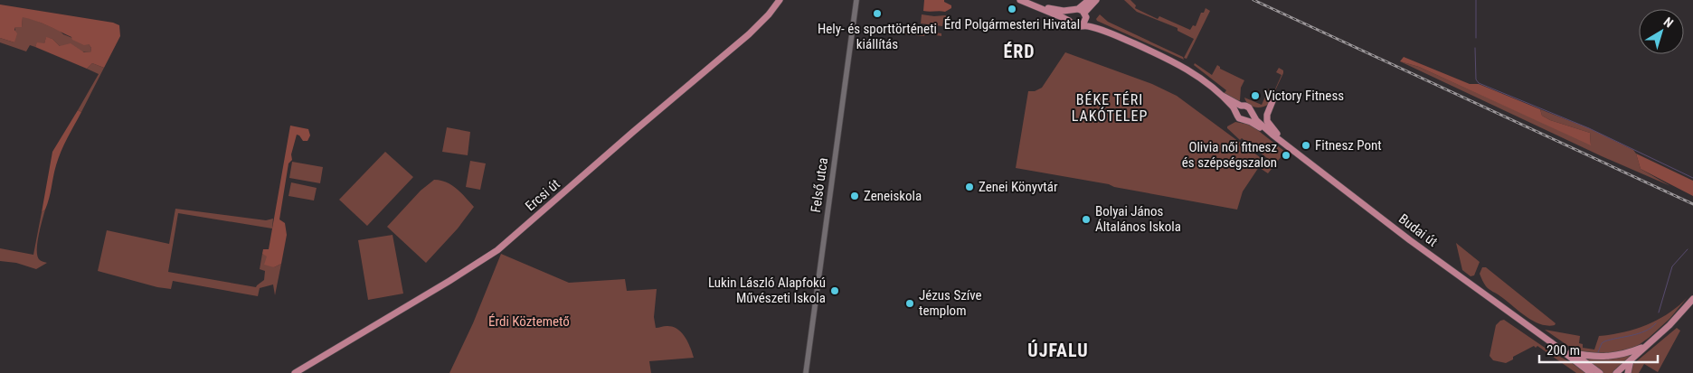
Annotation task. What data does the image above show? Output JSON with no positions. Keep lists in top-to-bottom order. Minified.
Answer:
{"streets":{"main road":["Ercsi út","Budai út"],"street":["Felső utca"]},"districts":["ÉRD","BÉKE TÉRI LAKÓTELEP","ÚJFALU"],"parks":["Érdi Köztemető"],"places":["Érd Polgármesteri Hivatal","Hely- és sporttörténeti kiállítás","Victory Fitness","Fitnesz Pont","Olivia női fitnesz és szépségszalon","Zenei Könyvtár","Zeneiskola","Bolyai János Általános Iskola","Lukin László Alapfokú Művészeti Iskola","Jézus Szíve templom"],"scale_bar":"200 m","north":"top right"}
